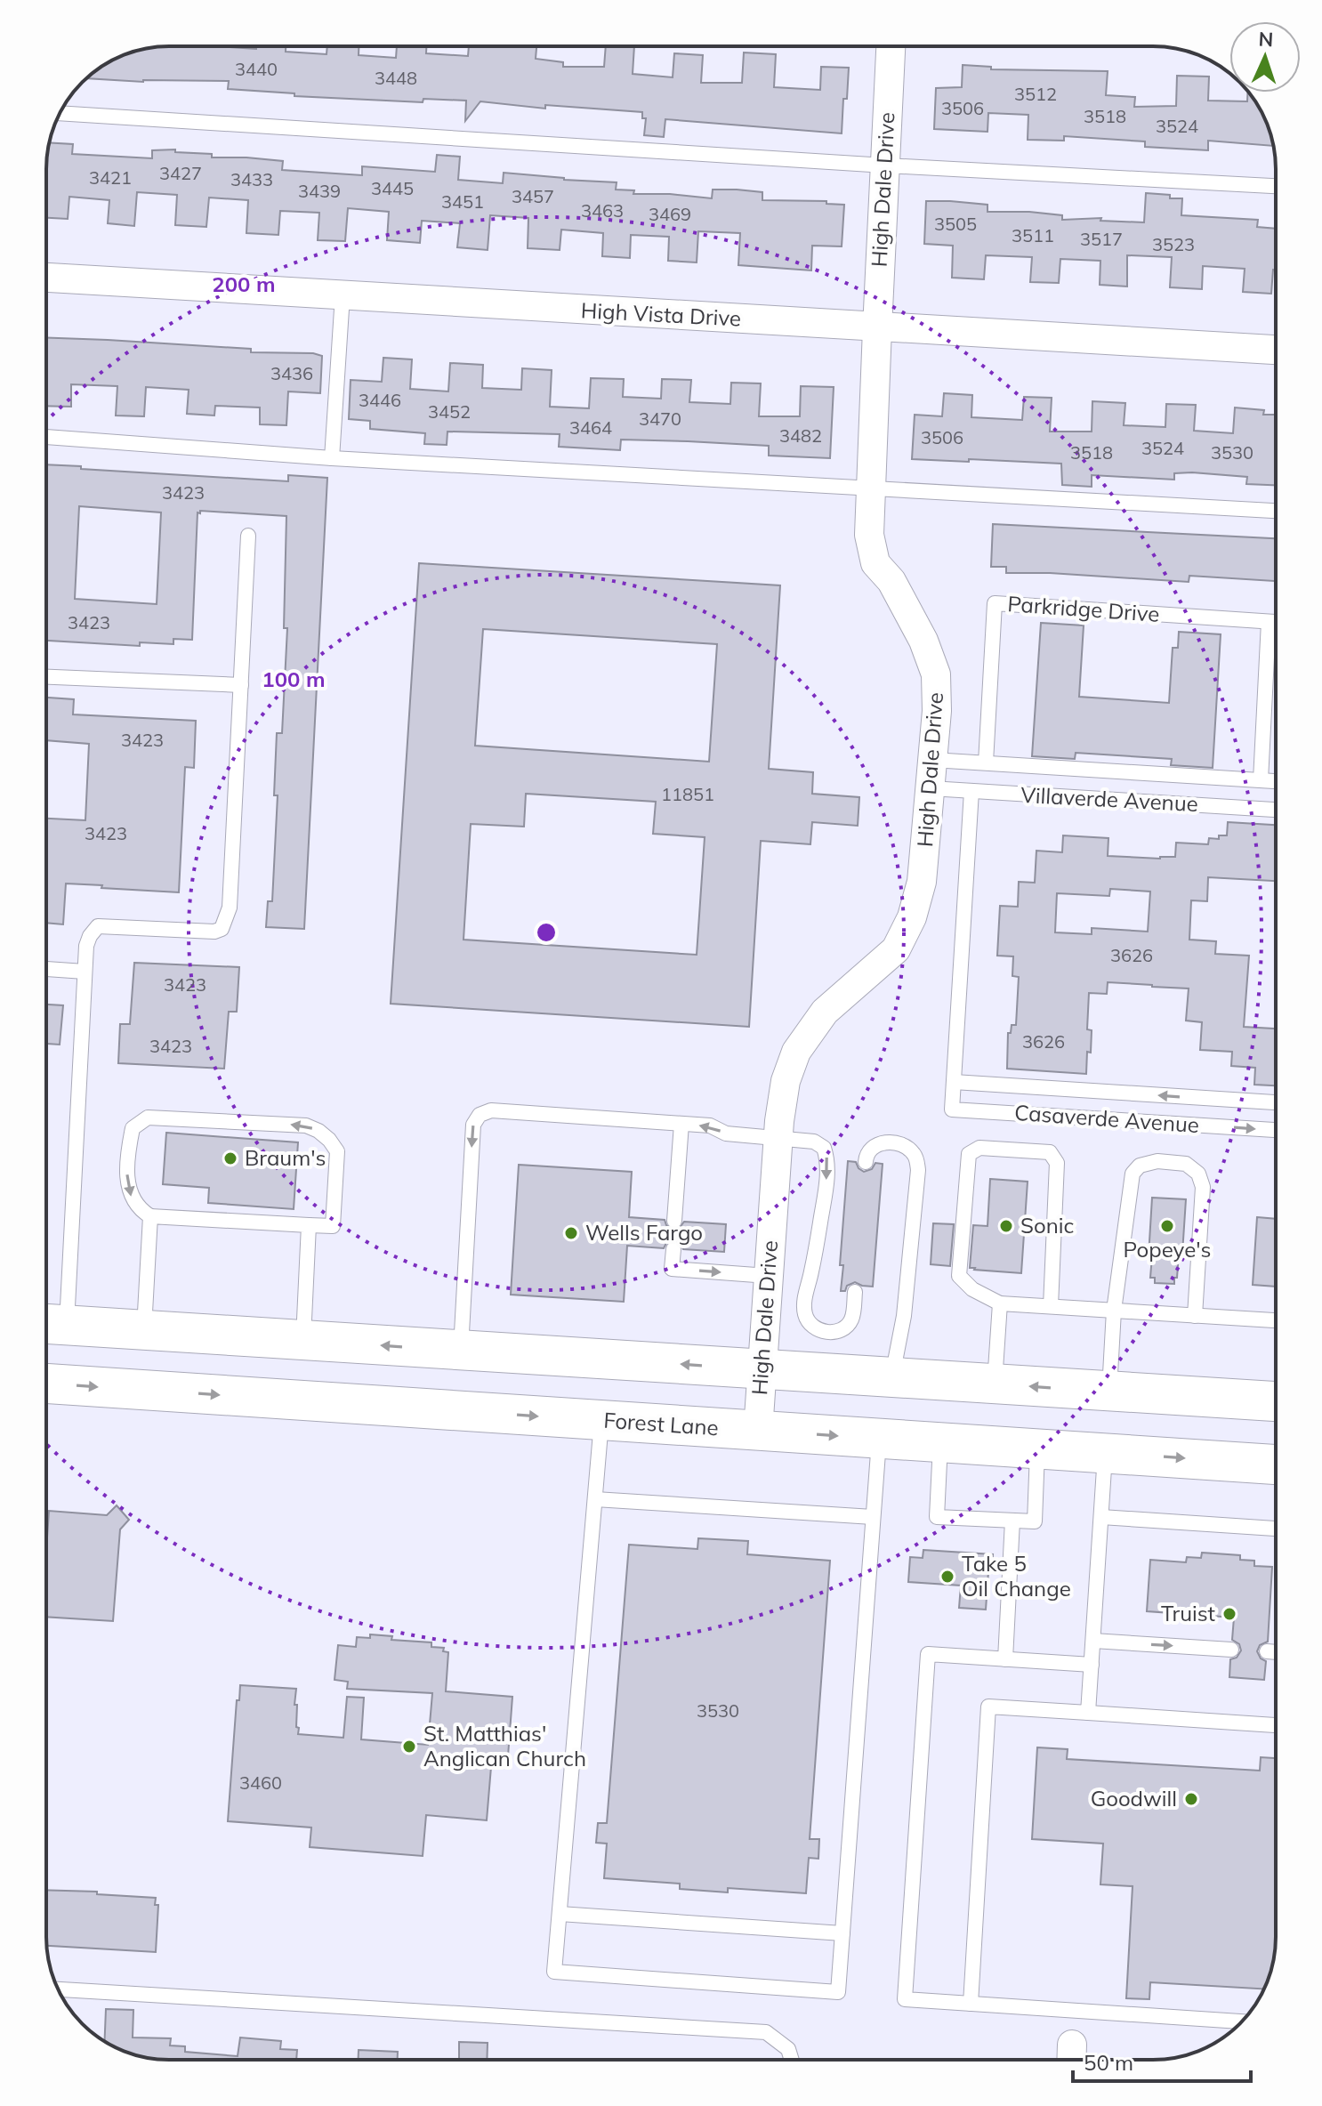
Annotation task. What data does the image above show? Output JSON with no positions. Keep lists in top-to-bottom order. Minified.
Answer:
{"streets":{"main road":["Forest Lane"],"street":["High Dale Drive","High Vista Drive"],"lane":["Parkridge Drive","Villaverde Avenue","Casaverde Avenue"]},"crossings":[["High Dale Drive","High Vista Drive"],["High Dale Drive","Villaverde Avenue"],["High Dale Drive","Casaverde Avenue"],["High Dale Drive","Forest Lane"],["Villaverde Avenue","Casaverde Avenue"]],"places":["Braum's","Sonic","Popeye's","Wells Fargo","Take 5 Oil Change","Truist","St. Matthias' Anglican Church","Goodwill"],"house_numbers":["3440","3448","3512","3506","3518","3524","3427","3421","3433","3445","3439","3457","3451","3463","3469","3505","3511","3517","3523","3436","3446","3452","3470","3464","3482","3506","3524","3518","3530","3423","3423","3423","11851","3423","3626","3423","3626","3423","3530","3460"],"scale_bar":"50 m","north":"top","rings":["200 m","100 m"]}
